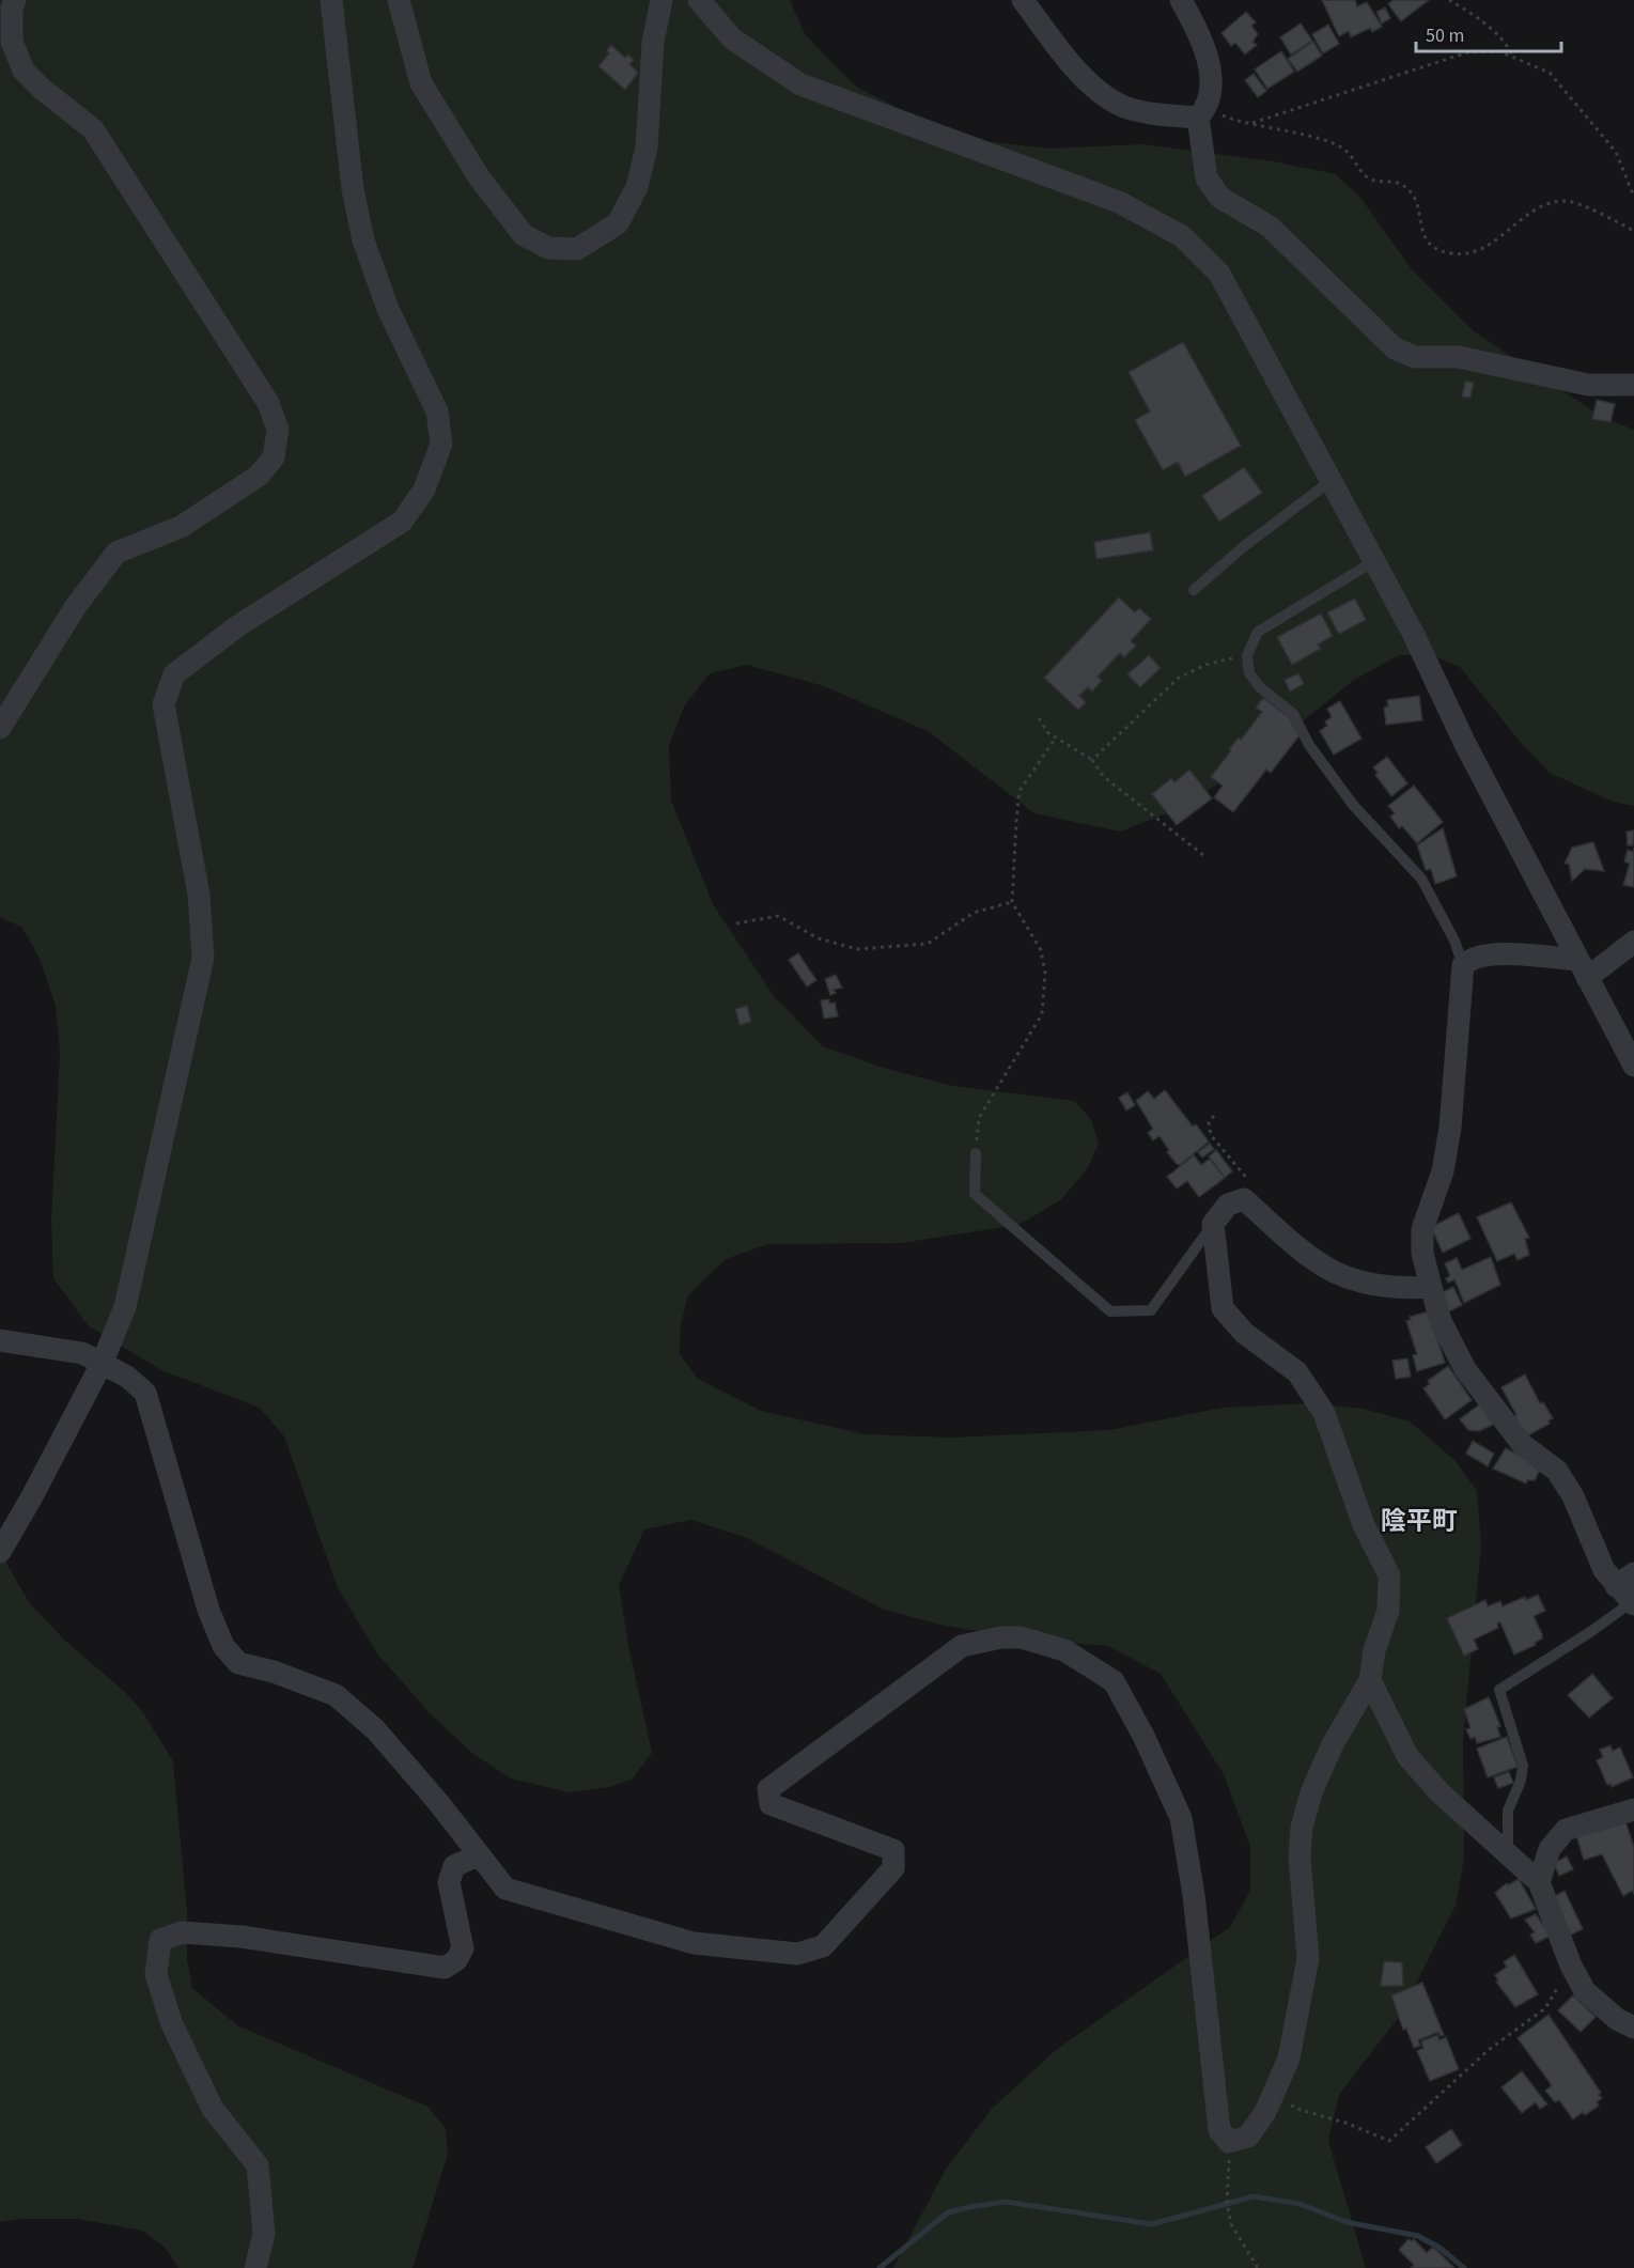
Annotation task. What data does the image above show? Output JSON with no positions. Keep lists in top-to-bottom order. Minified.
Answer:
{"districts":["陰平町"],"scale_bar":"50 m"}
